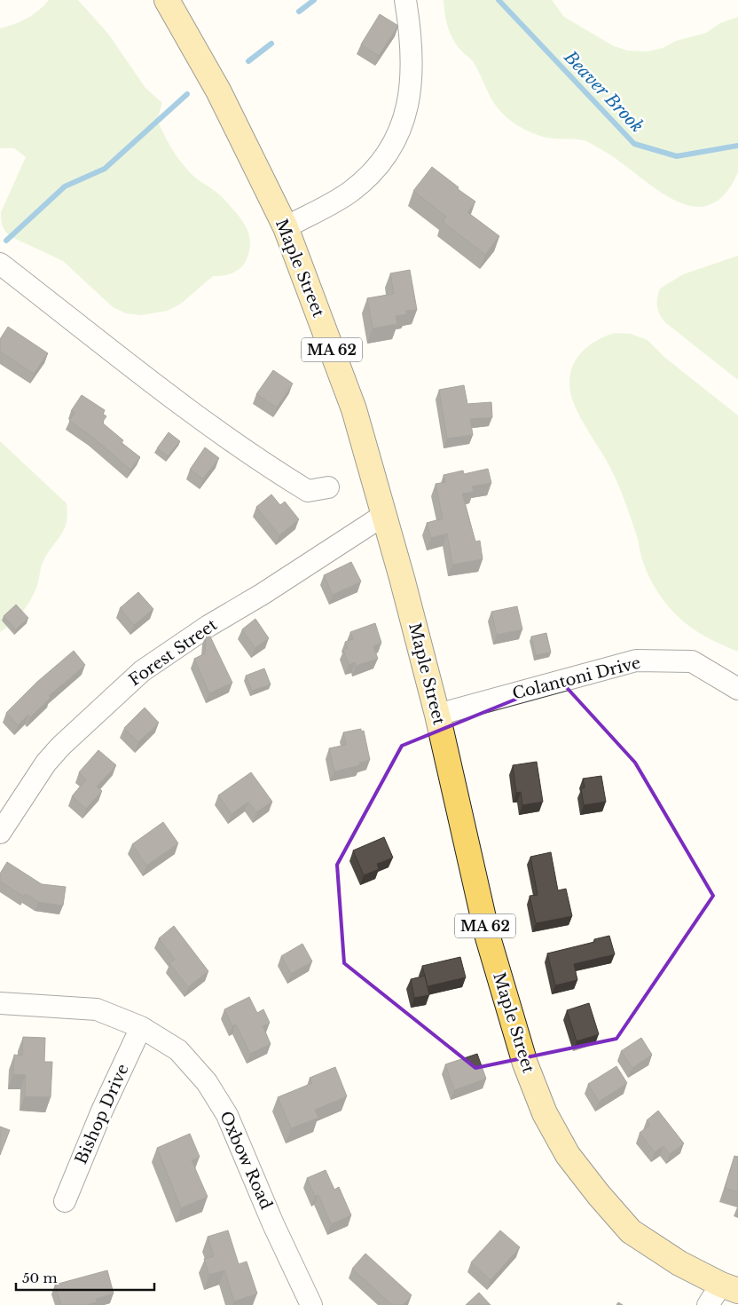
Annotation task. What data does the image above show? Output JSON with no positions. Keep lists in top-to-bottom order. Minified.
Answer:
{"streets":{"main road":["Maple Street","MA 62"],"street":["Forest Street","Colantoni Drive","Bishop Drive","Oxbow Road"]},"crossings":[["Maple Street","Forest Street"],["Maple Street","Colantoni Drive"],["Bishop Drive","Oxbow Road"]],"water":["Beaver Brook"],"scale_bar":"50 m"}
